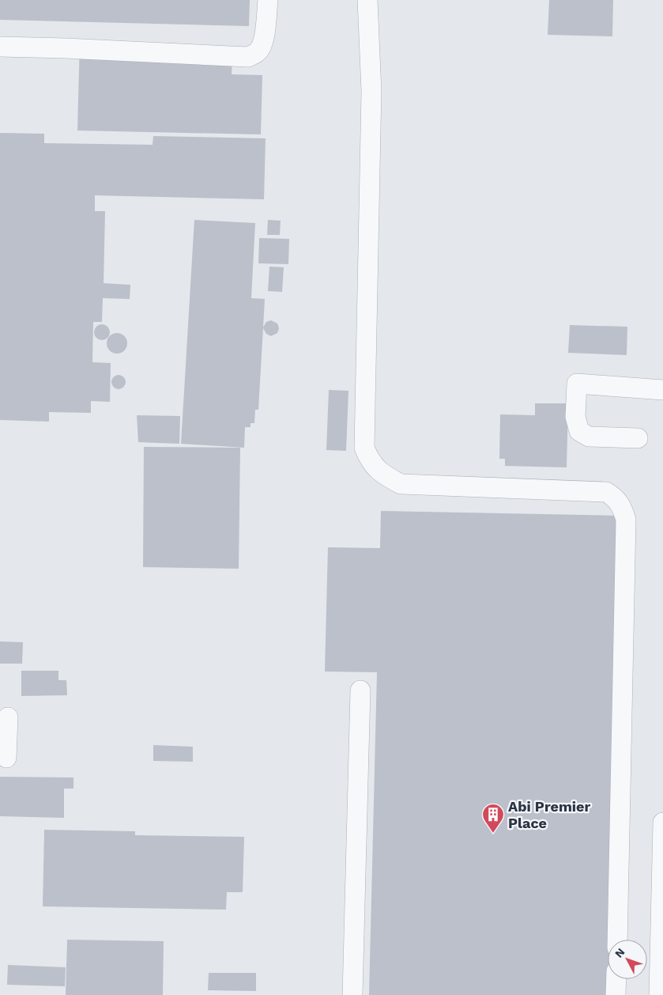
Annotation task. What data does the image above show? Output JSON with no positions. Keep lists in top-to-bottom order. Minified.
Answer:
{"places":{"building":["Abi Premier Place"]},"north":"top left"}
